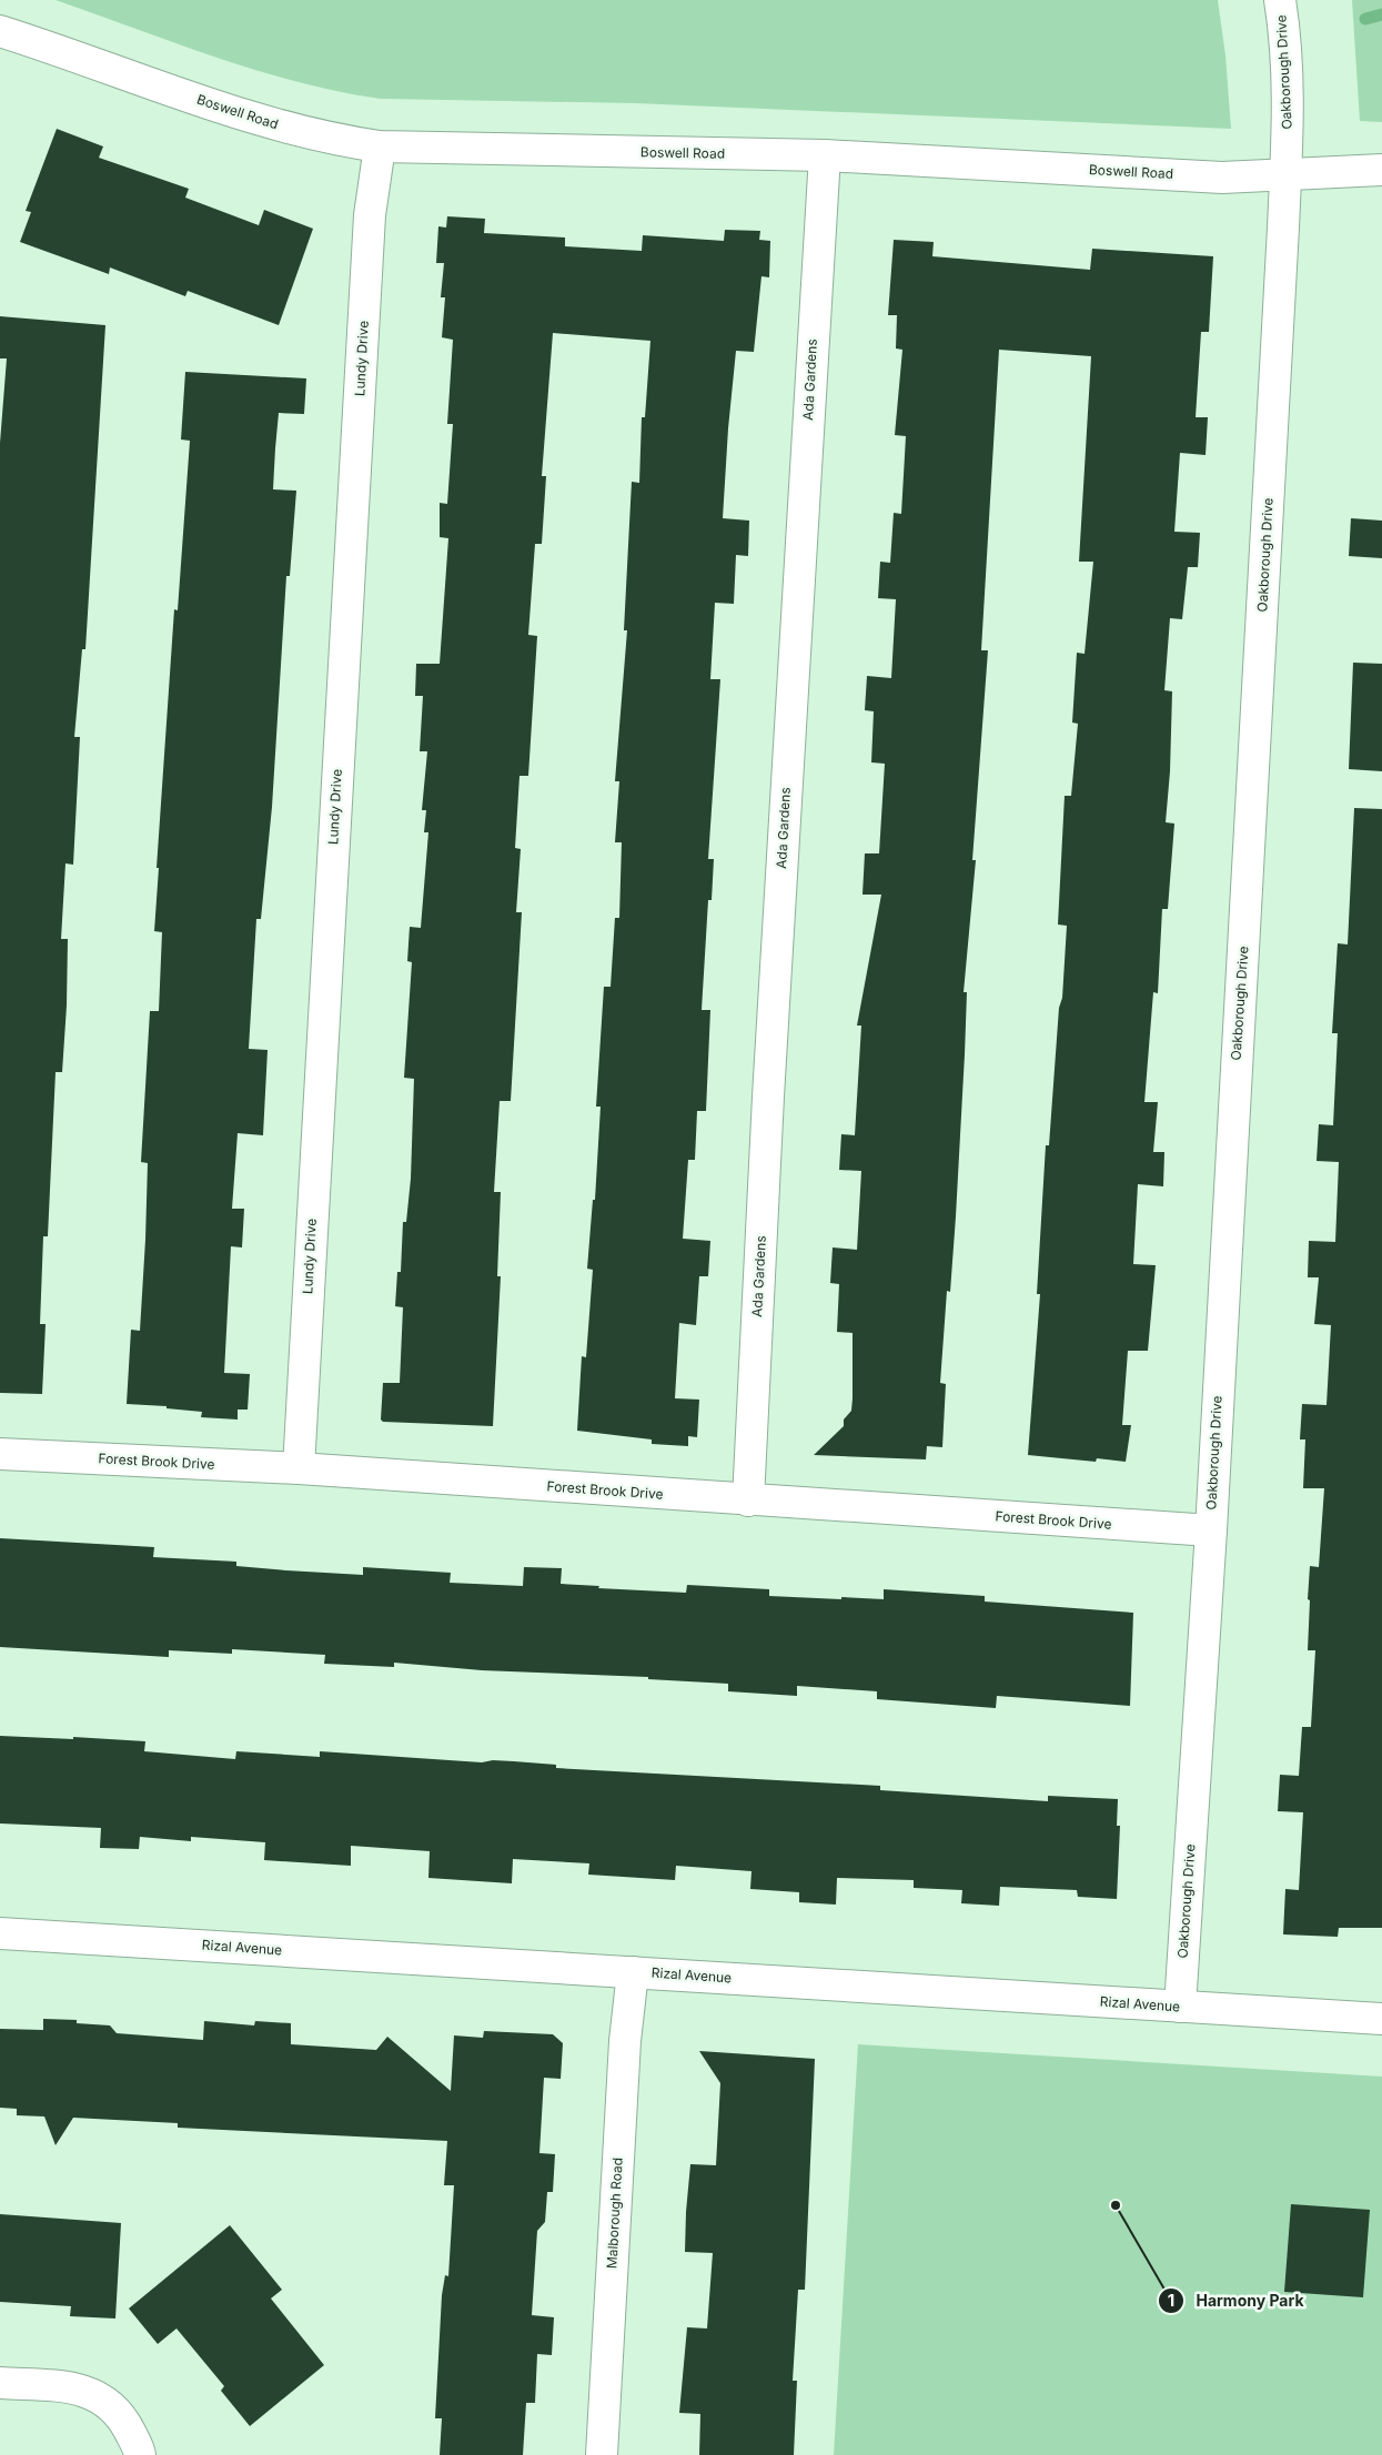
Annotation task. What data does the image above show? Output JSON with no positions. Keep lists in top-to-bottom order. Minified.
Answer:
{"streets":{"street":["Oakborough Drive","Boswell Road","Lundy Drive","Ada Gardens","Forest Brook Drive","Rizal Avenue","Malborough Road"]},"crossings":[["Oakborough Drive","Boswell Road"],["Oakborough Drive","Forest Brook Drive"],["Oakborough Drive","Rizal Avenue"],["Boswell Road","Lundy Drive"],["Boswell Road","Ada Gardens"],["Lundy Drive","Forest Brook Drive"],["Ada Gardens","Forest Brook Drive"],["Rizal Avenue","Malborough Road"]],"places":["Harmony Park"]}
